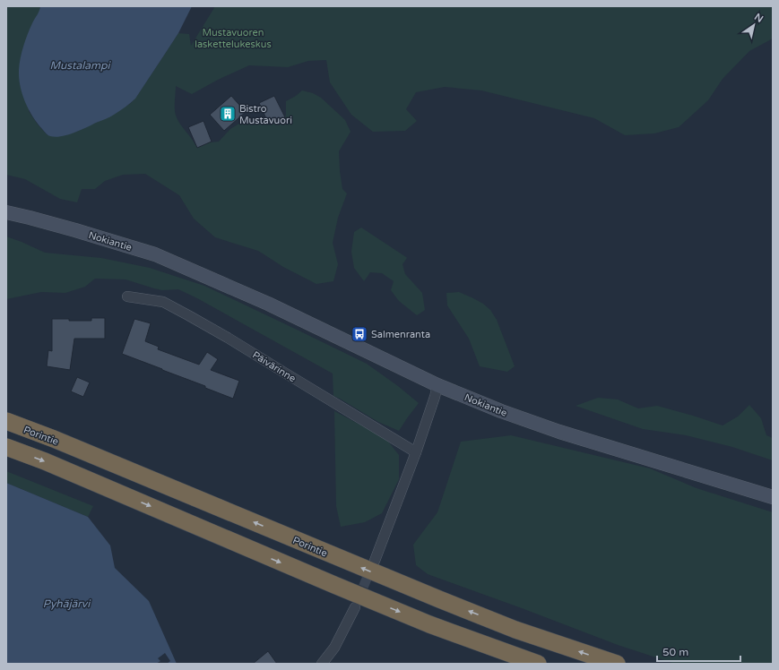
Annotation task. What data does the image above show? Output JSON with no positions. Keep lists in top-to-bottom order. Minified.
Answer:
{"streets":{"highway":["Porintie"],"main road":["Nokiantie"],"street":["Päivärinne"]},"water":["Mustalampi","Pyhäjärvi"],"parks":["Mustavuoren laskettelukeskus"],"places":{"building":["Bistro Mustavuori"],"bus stop":["Salmenranta"]},"scale_bar":"50 m","north":"top right"}
